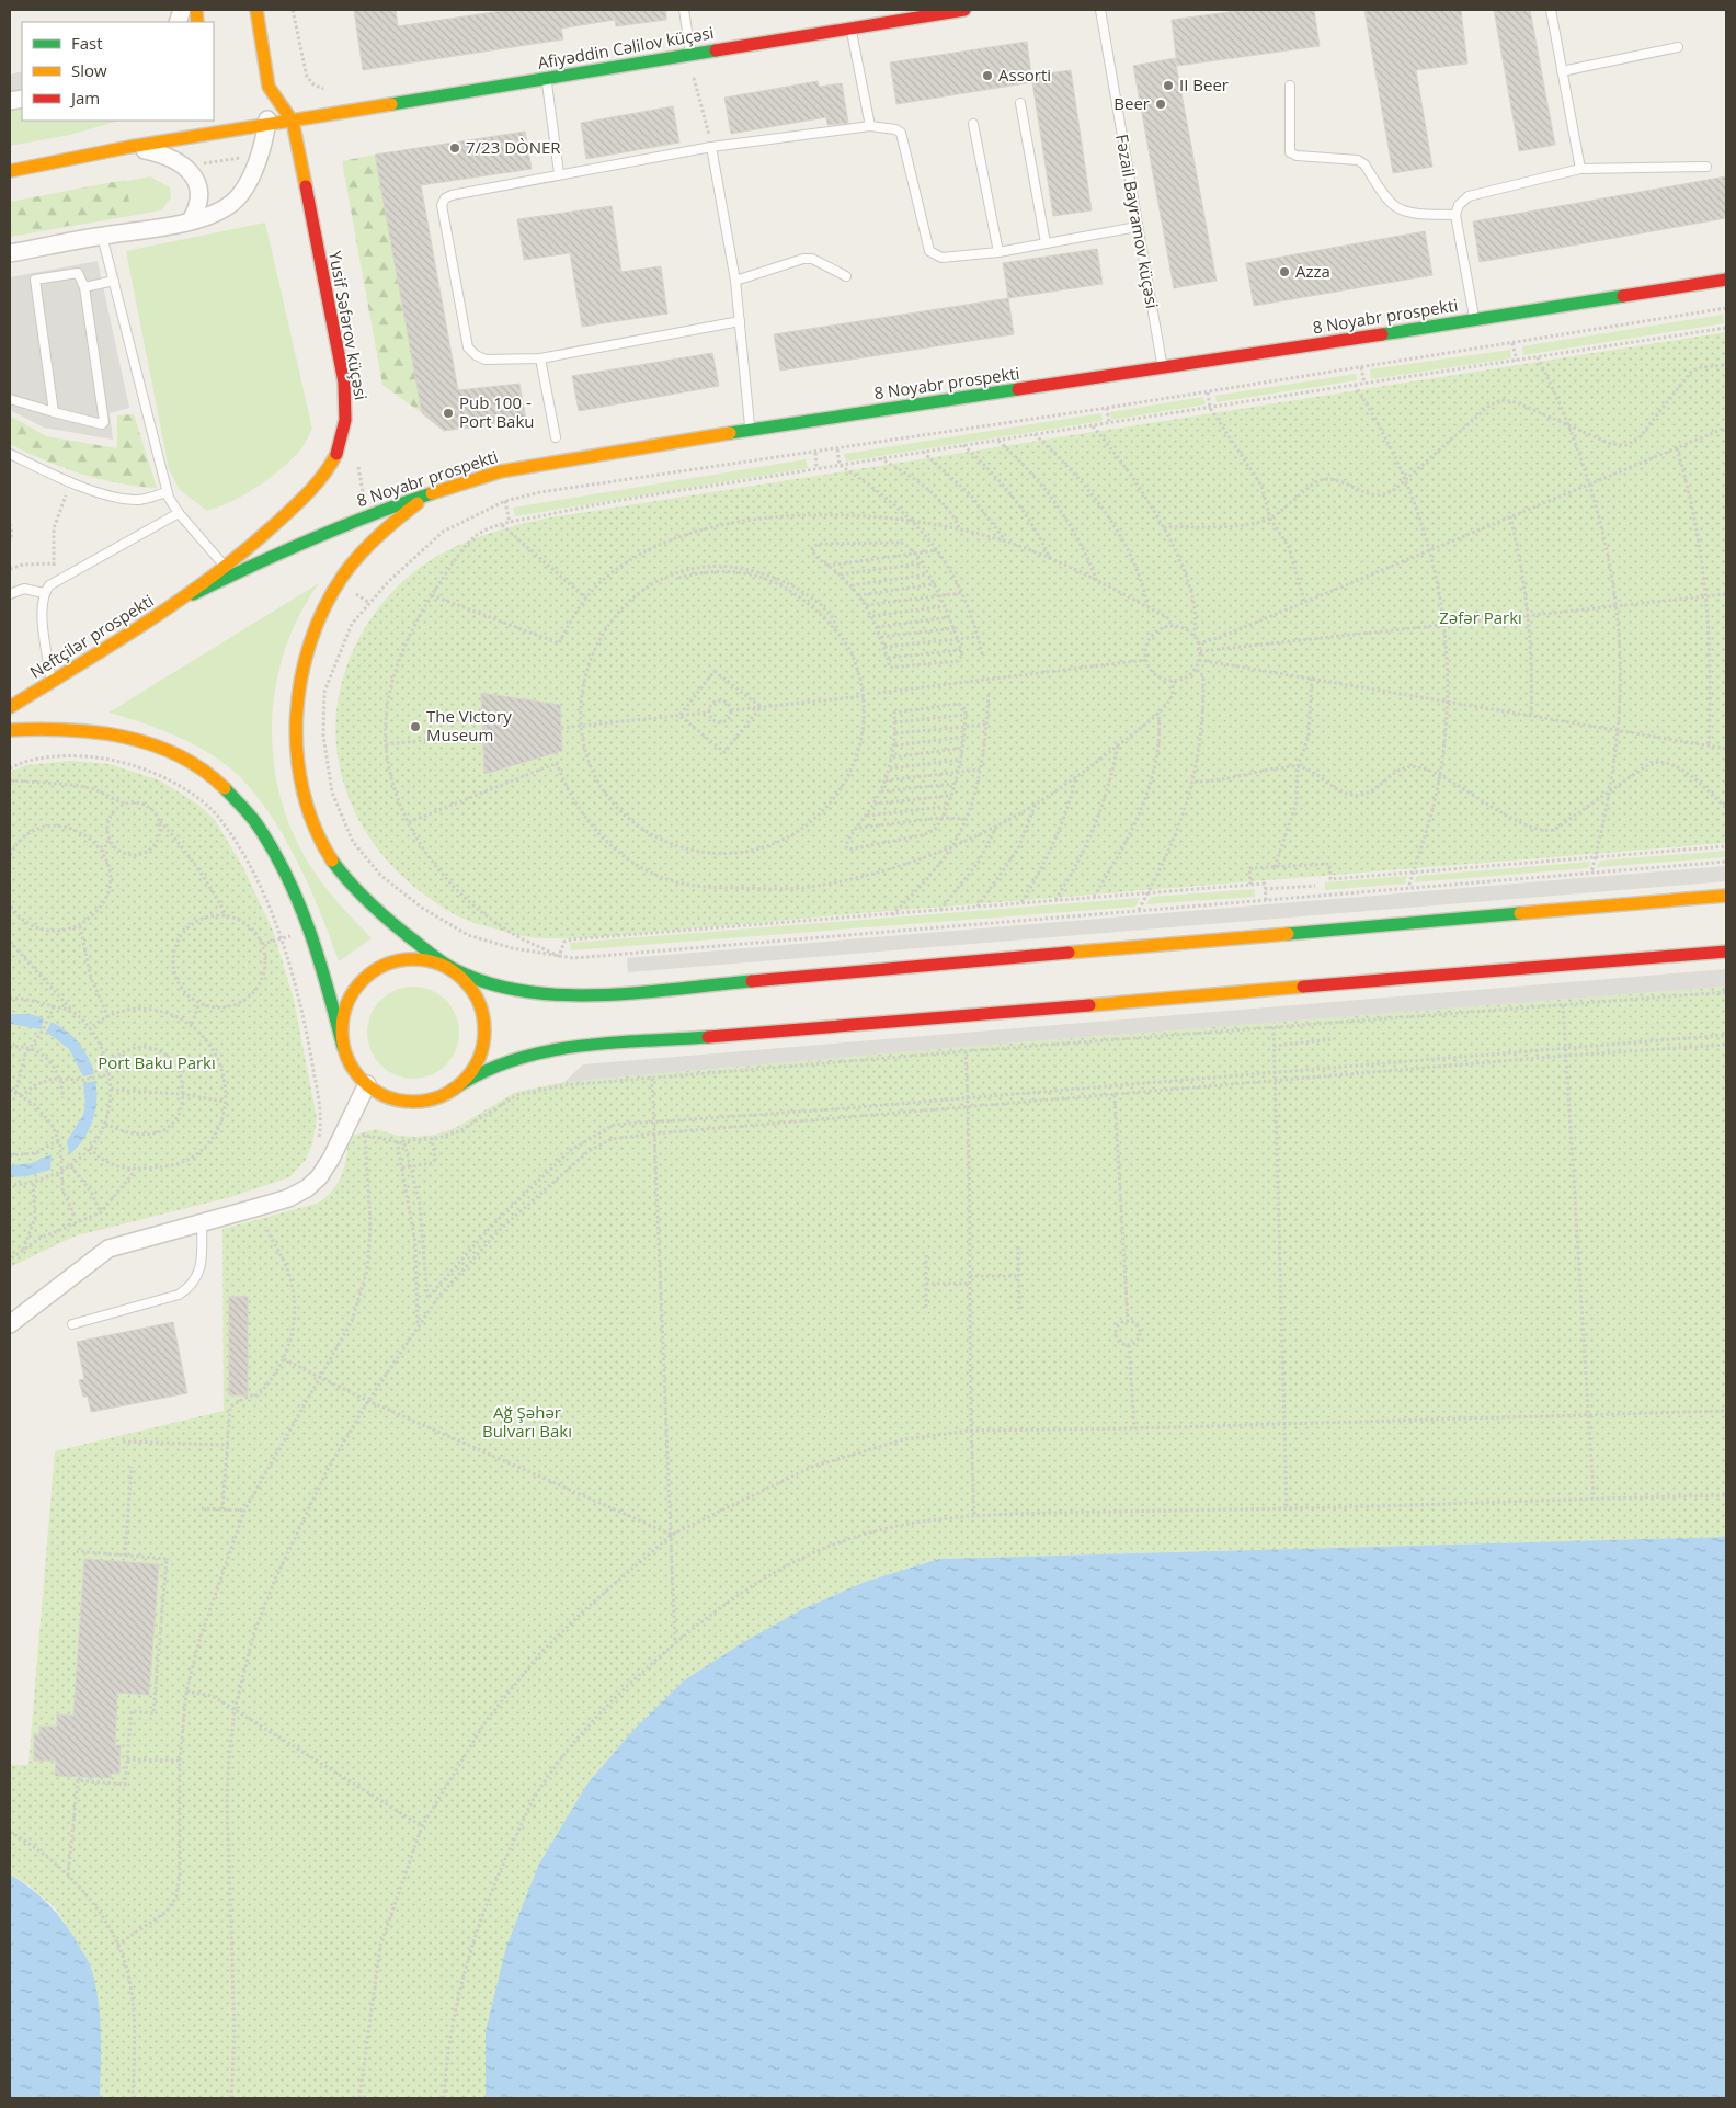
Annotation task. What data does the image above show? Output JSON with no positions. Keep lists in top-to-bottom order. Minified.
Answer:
{"streets":{"main road":["Afiyəddin Cəlilov küçəsi","8 Noyabr prospekti","Yusif Səfərov küçəsi","Neftçilər prospekti"],"lane":["Fəzail Bayramov küçəsi"]},"crossings":[["Afiyəddin Cəlilov küçəsi","Yusif Səfərov küçəsi"],["Fəzail Bayramov küçəsi","8 Noyabr prospekti"],["8 Noyabr prospekti","Yusif Səfərov küçəsi"],["8 Noyabr prospekti","Neftçilər prospekti"],["Yusif Səfərov küçəsi","Neftçilər prospekti"]],"parks":["Zəfər Parkı","Port Baku Parkı","Ağ Şəhər Bulvarı Bakı"],"places":["Assorti","II Beer","Beer","7/23 DÒNER","Azza","Pub 100 - Port Baku","The Victory Museum"],"legend":["Fast","Slow","Jam"]}
